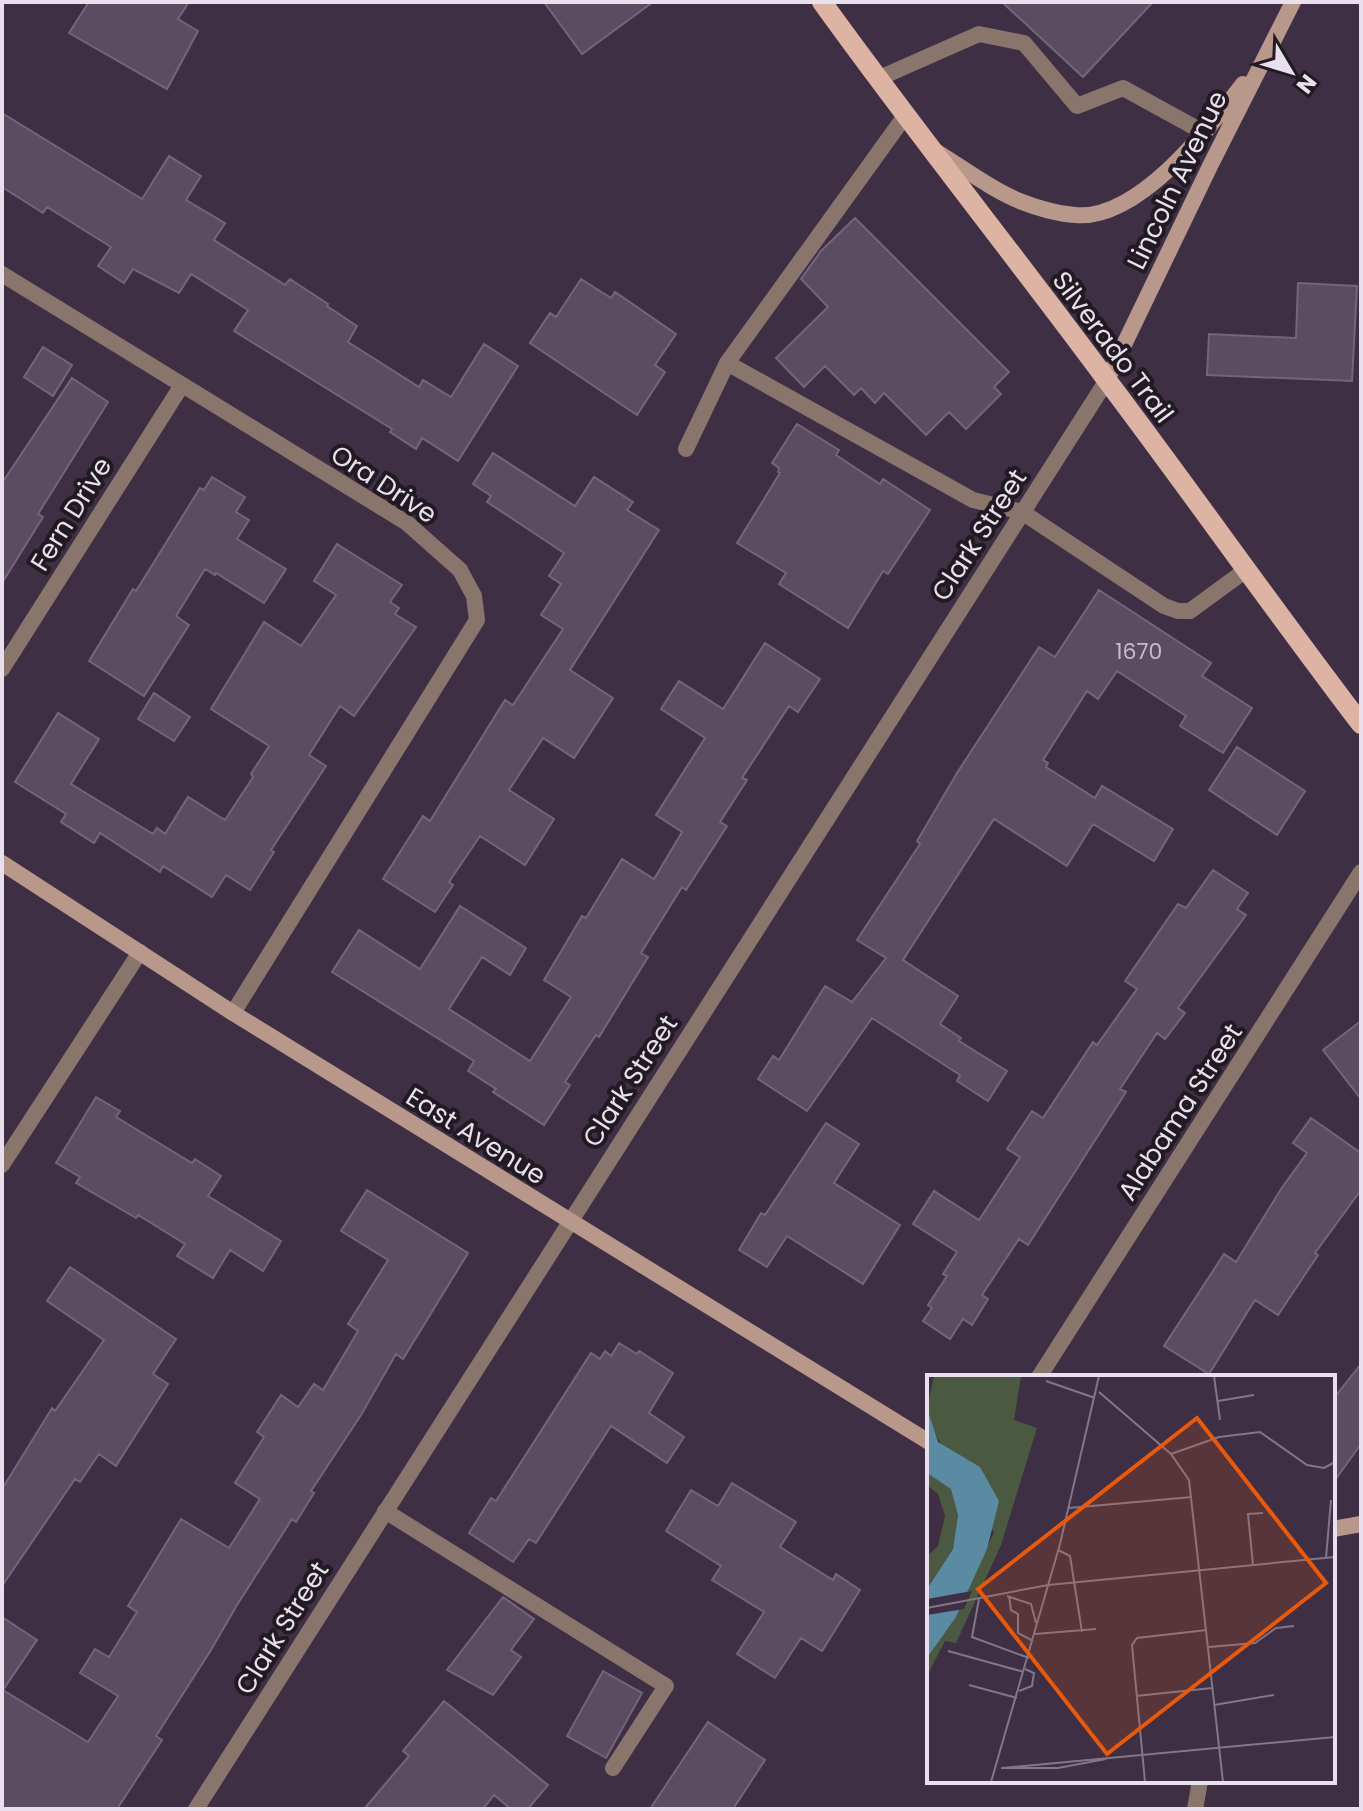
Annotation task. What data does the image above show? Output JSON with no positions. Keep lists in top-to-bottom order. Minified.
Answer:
{"streets":{"main road":["Silverado Trail"],"street":["Lincoln Avenue","Ora Drive","Fern Drive","Clark Street","Alabama Street","East Avenue"]},"crossings":[["Lincoln Avenue","Silverado Trail"],["Lincoln Avenue","Clark Street"],["Silverado Trail","Clark Street"],["Ora Drive","Fern Drive"],["Ora Drive","East Avenue"],["Clark Street","East Avenue"]],"house_numbers":["1670"],"north":"bottom right"}
